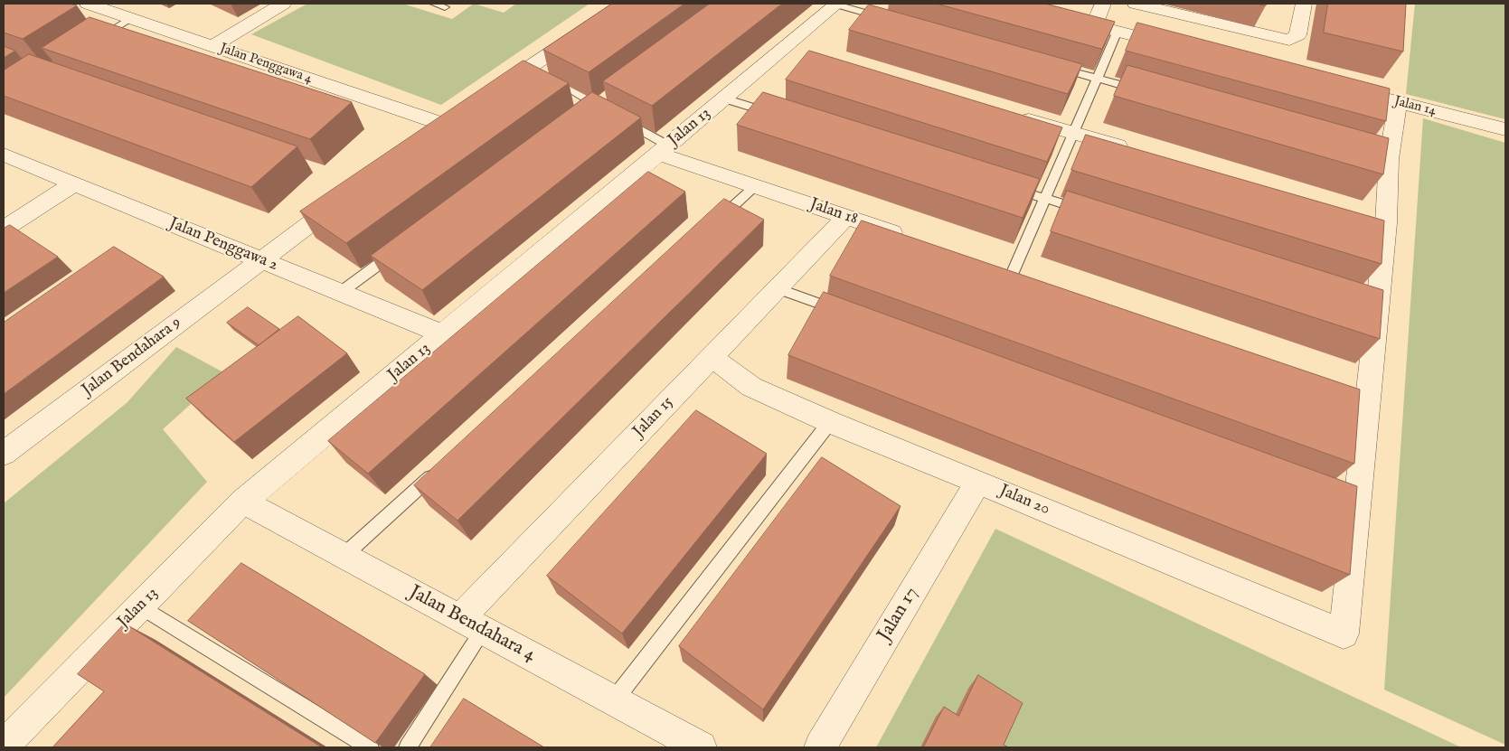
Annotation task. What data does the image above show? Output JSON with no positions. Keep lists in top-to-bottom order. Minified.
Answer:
{"streets":{"street":["Jalan Penggawa 4","Jalan 14","Jalan 13","Jalan 18","Jalan Penggawa 2","Jalan Bendahara 9","Jalan 15","Jalan 20","Jalan 17","Jalan Bendahara 4"]},"crossings":[["Jalan 14","Jalan 20"],["Jalan 13","Jalan 18"],["Jalan 13","Jalan Penggawa 2"],["Jalan 13","Jalan Bendahara 4"],["Jalan 18","Jalan 15"],["Jalan Penggawa 2","Jalan Bendahara 9"],["Jalan 15","Jalan 20"],["Jalan 15","Jalan Bendahara 4"],["Jalan 20","Jalan 17"]]}
